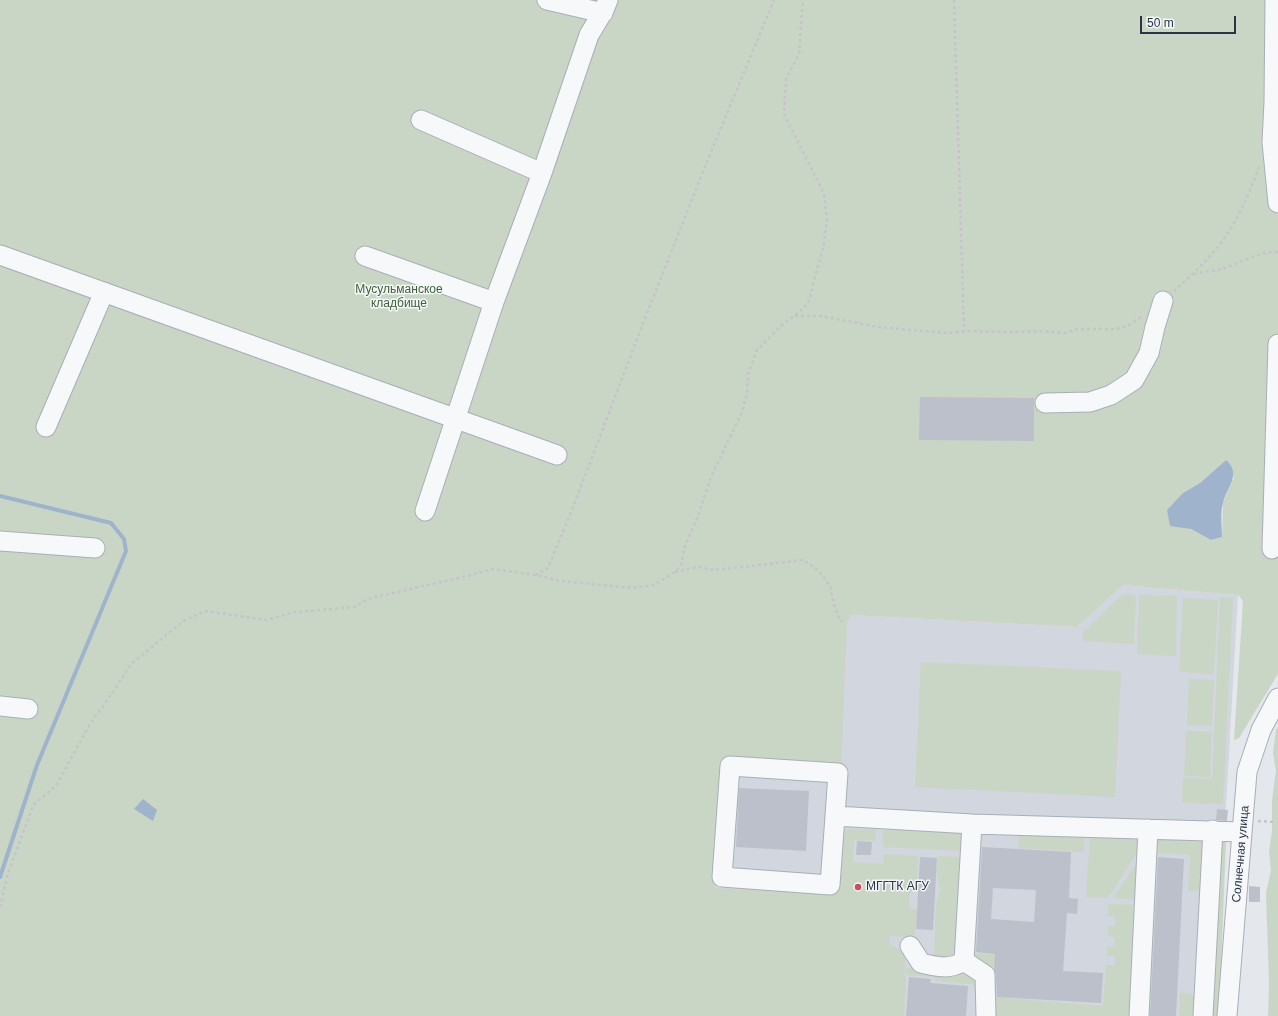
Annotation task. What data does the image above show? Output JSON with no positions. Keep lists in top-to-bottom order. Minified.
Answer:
{"streets":{"street":["Солнечная улица"]},"parks":["Мусульманское кладбище"],"places":["МГГТК АГУ"],"scale_bar":"50 m"}
